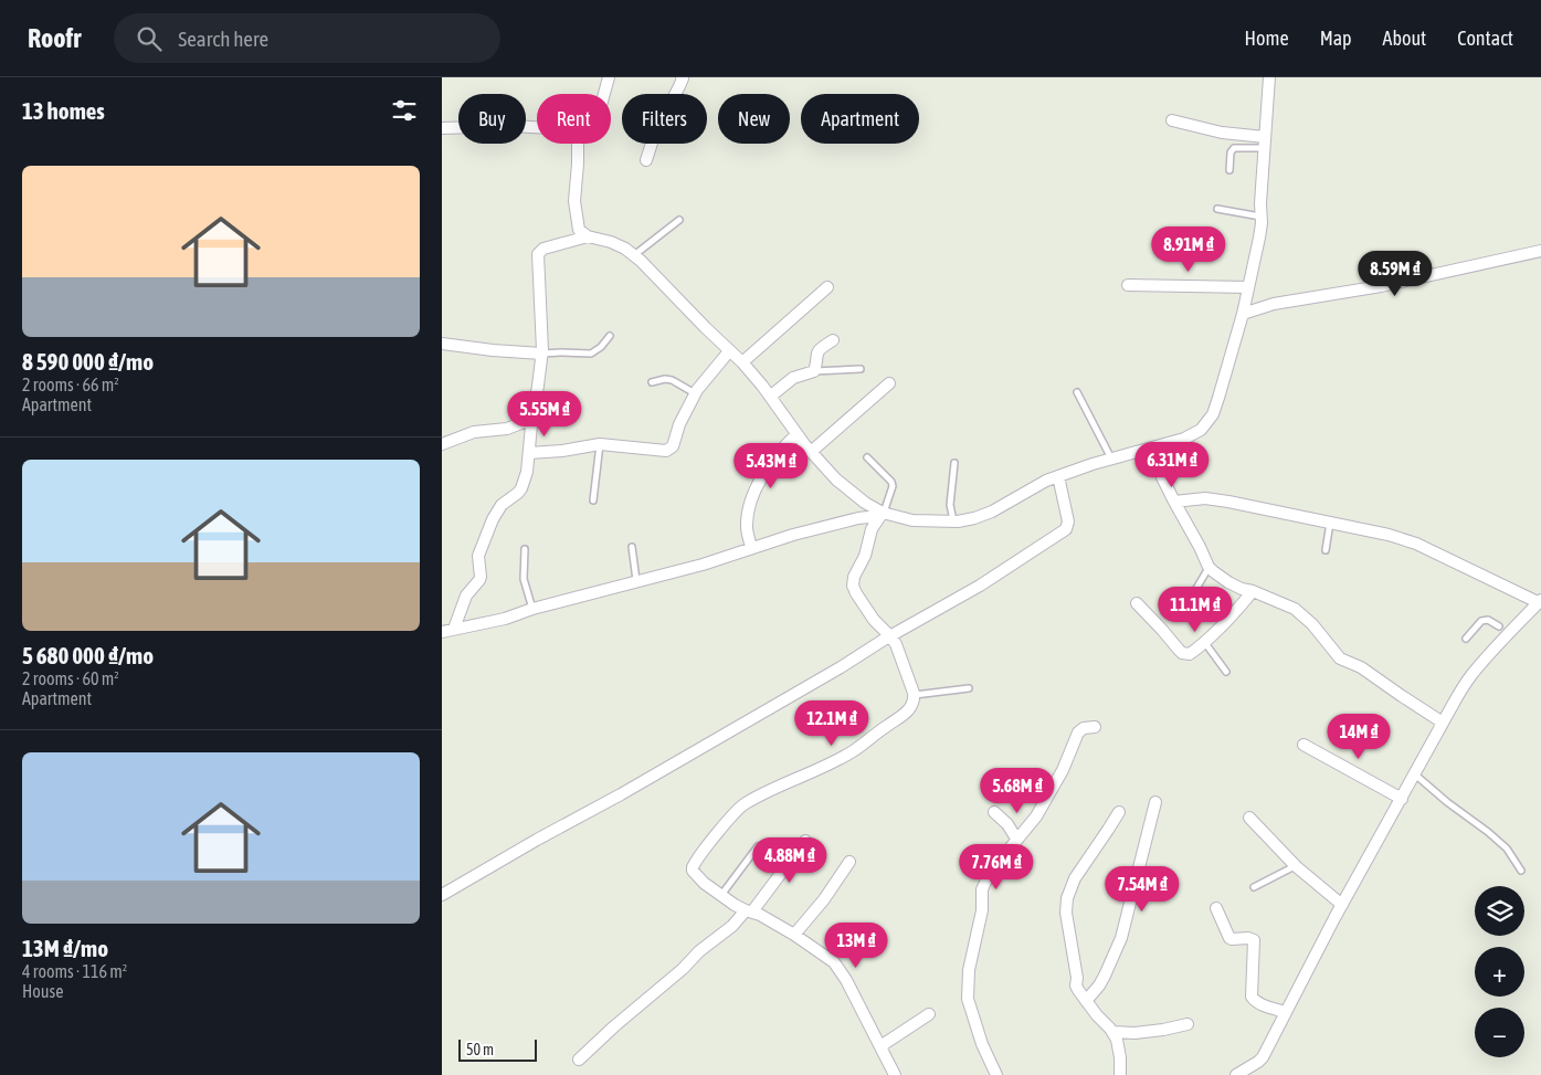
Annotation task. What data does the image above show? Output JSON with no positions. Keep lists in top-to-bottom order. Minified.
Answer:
{"scale_bar":"50 m","page":{"header":"Roofr","search":"Search here","nav":["Home","Map","About","Contact"],"heading":"13 homes","chip":["Buy","Rent","Filters","New","Apartment"],"list":[{"name":"8 590 000 ₫/mo","note":"2 rooms · 66 m² · Apartment"},{"name":"5 680 000 ₫/mo","note":"2 rooms · 60 m² · Apartment"},{"name":"13M ₫/mo","note":"4 rooms · 116 m² · House"}],"price":["8.91M ₫","8.59M ₫","5.55M ₫","6.31M ₫","5.43M ₫","11.1M ₫","12.1M ₫","14M ₫","5.68M ₫","4.88M ₫","7.76M ₫","7.54M ₫","13M ₫"],"map_buttons":["+","−"],"scale":"50 m"}}
